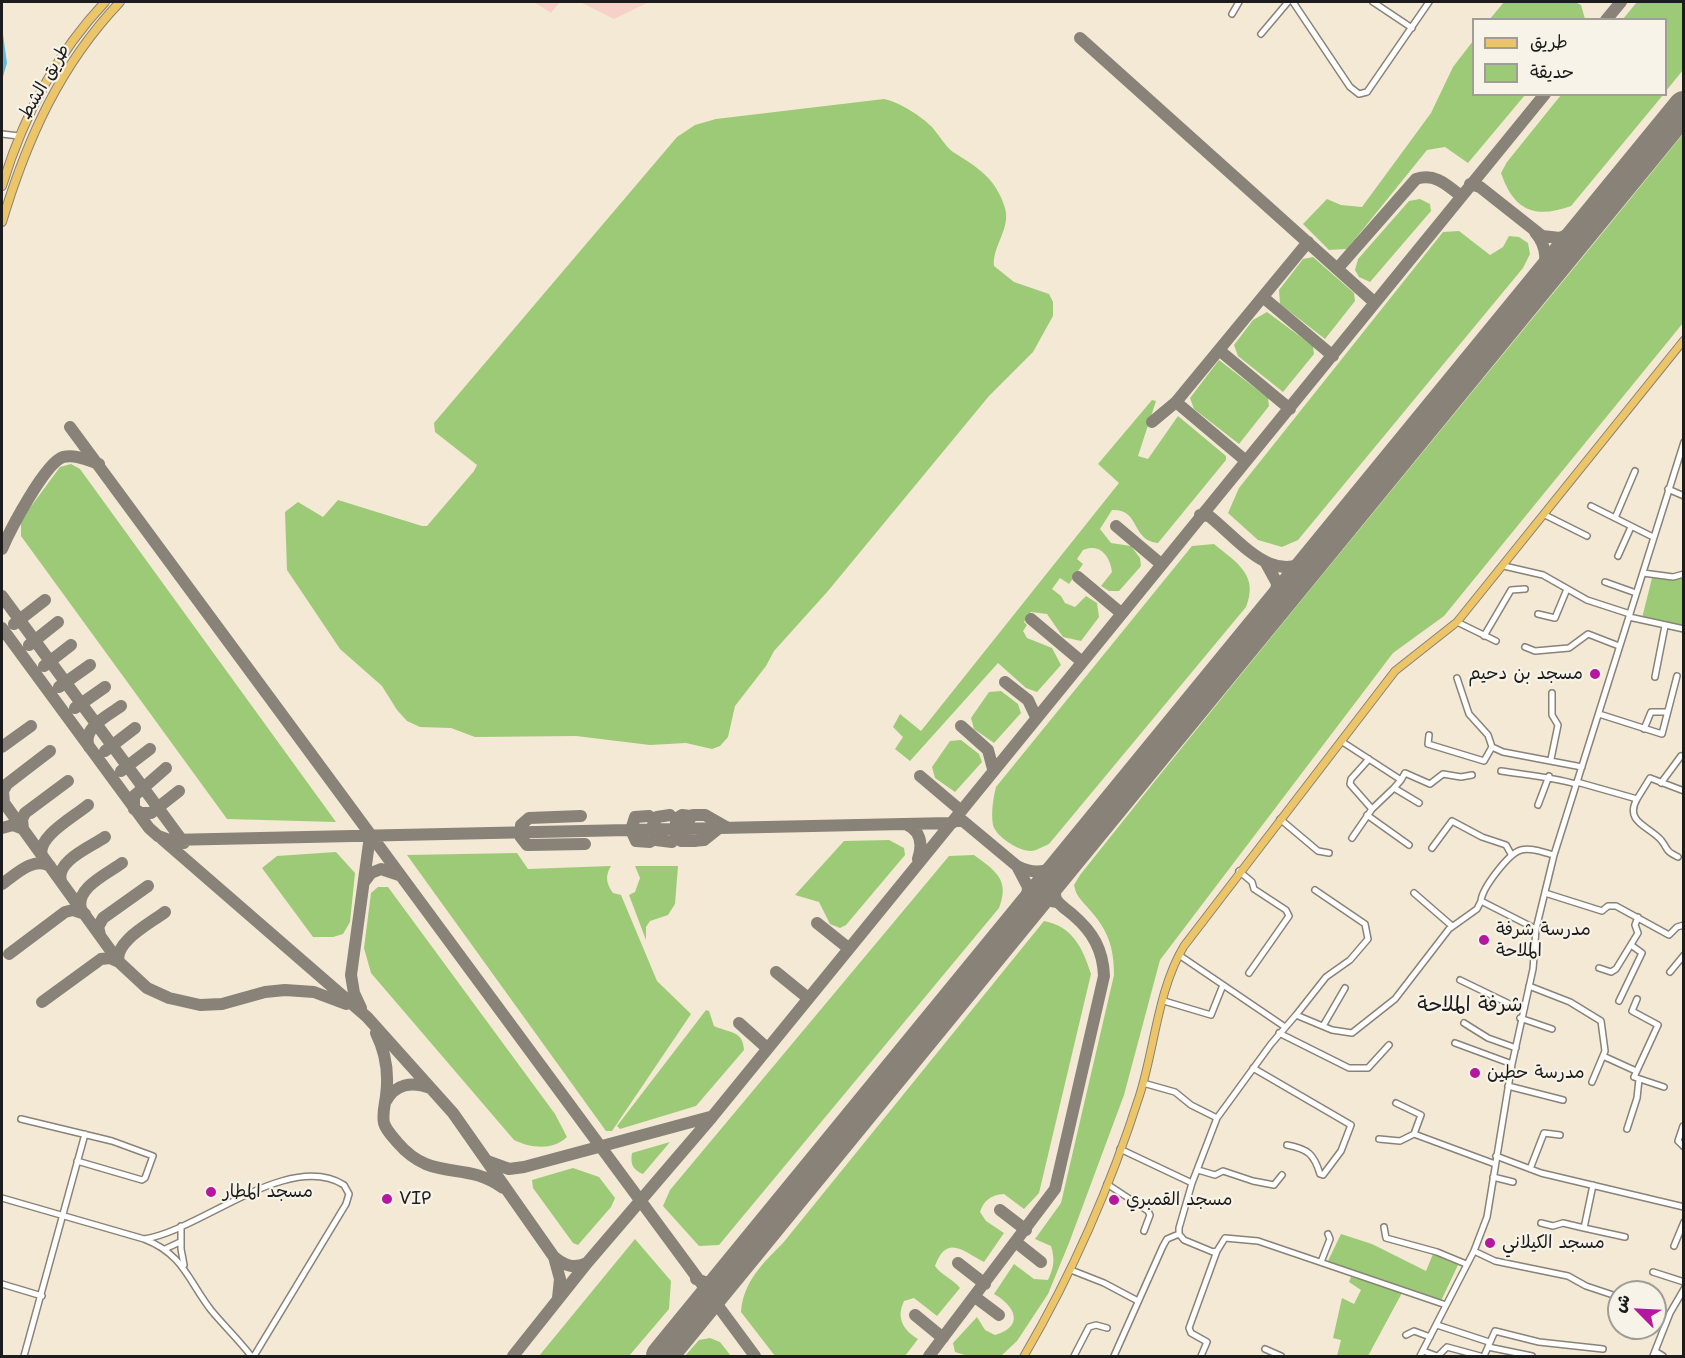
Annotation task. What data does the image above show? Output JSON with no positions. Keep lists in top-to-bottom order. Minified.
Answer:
{"streets":{"highway":["طريق الشط"]},"districts":["شرفة الملاحة"],"places":["مسجد بن دحيم","مدرسة شرفة الملاحة","مدرسة حطين","مسجد المطار","VIP","مسجد القمبري","مسجد الكيلاني"],"legend":["طريق","حديقة"],"north":"top left"}
